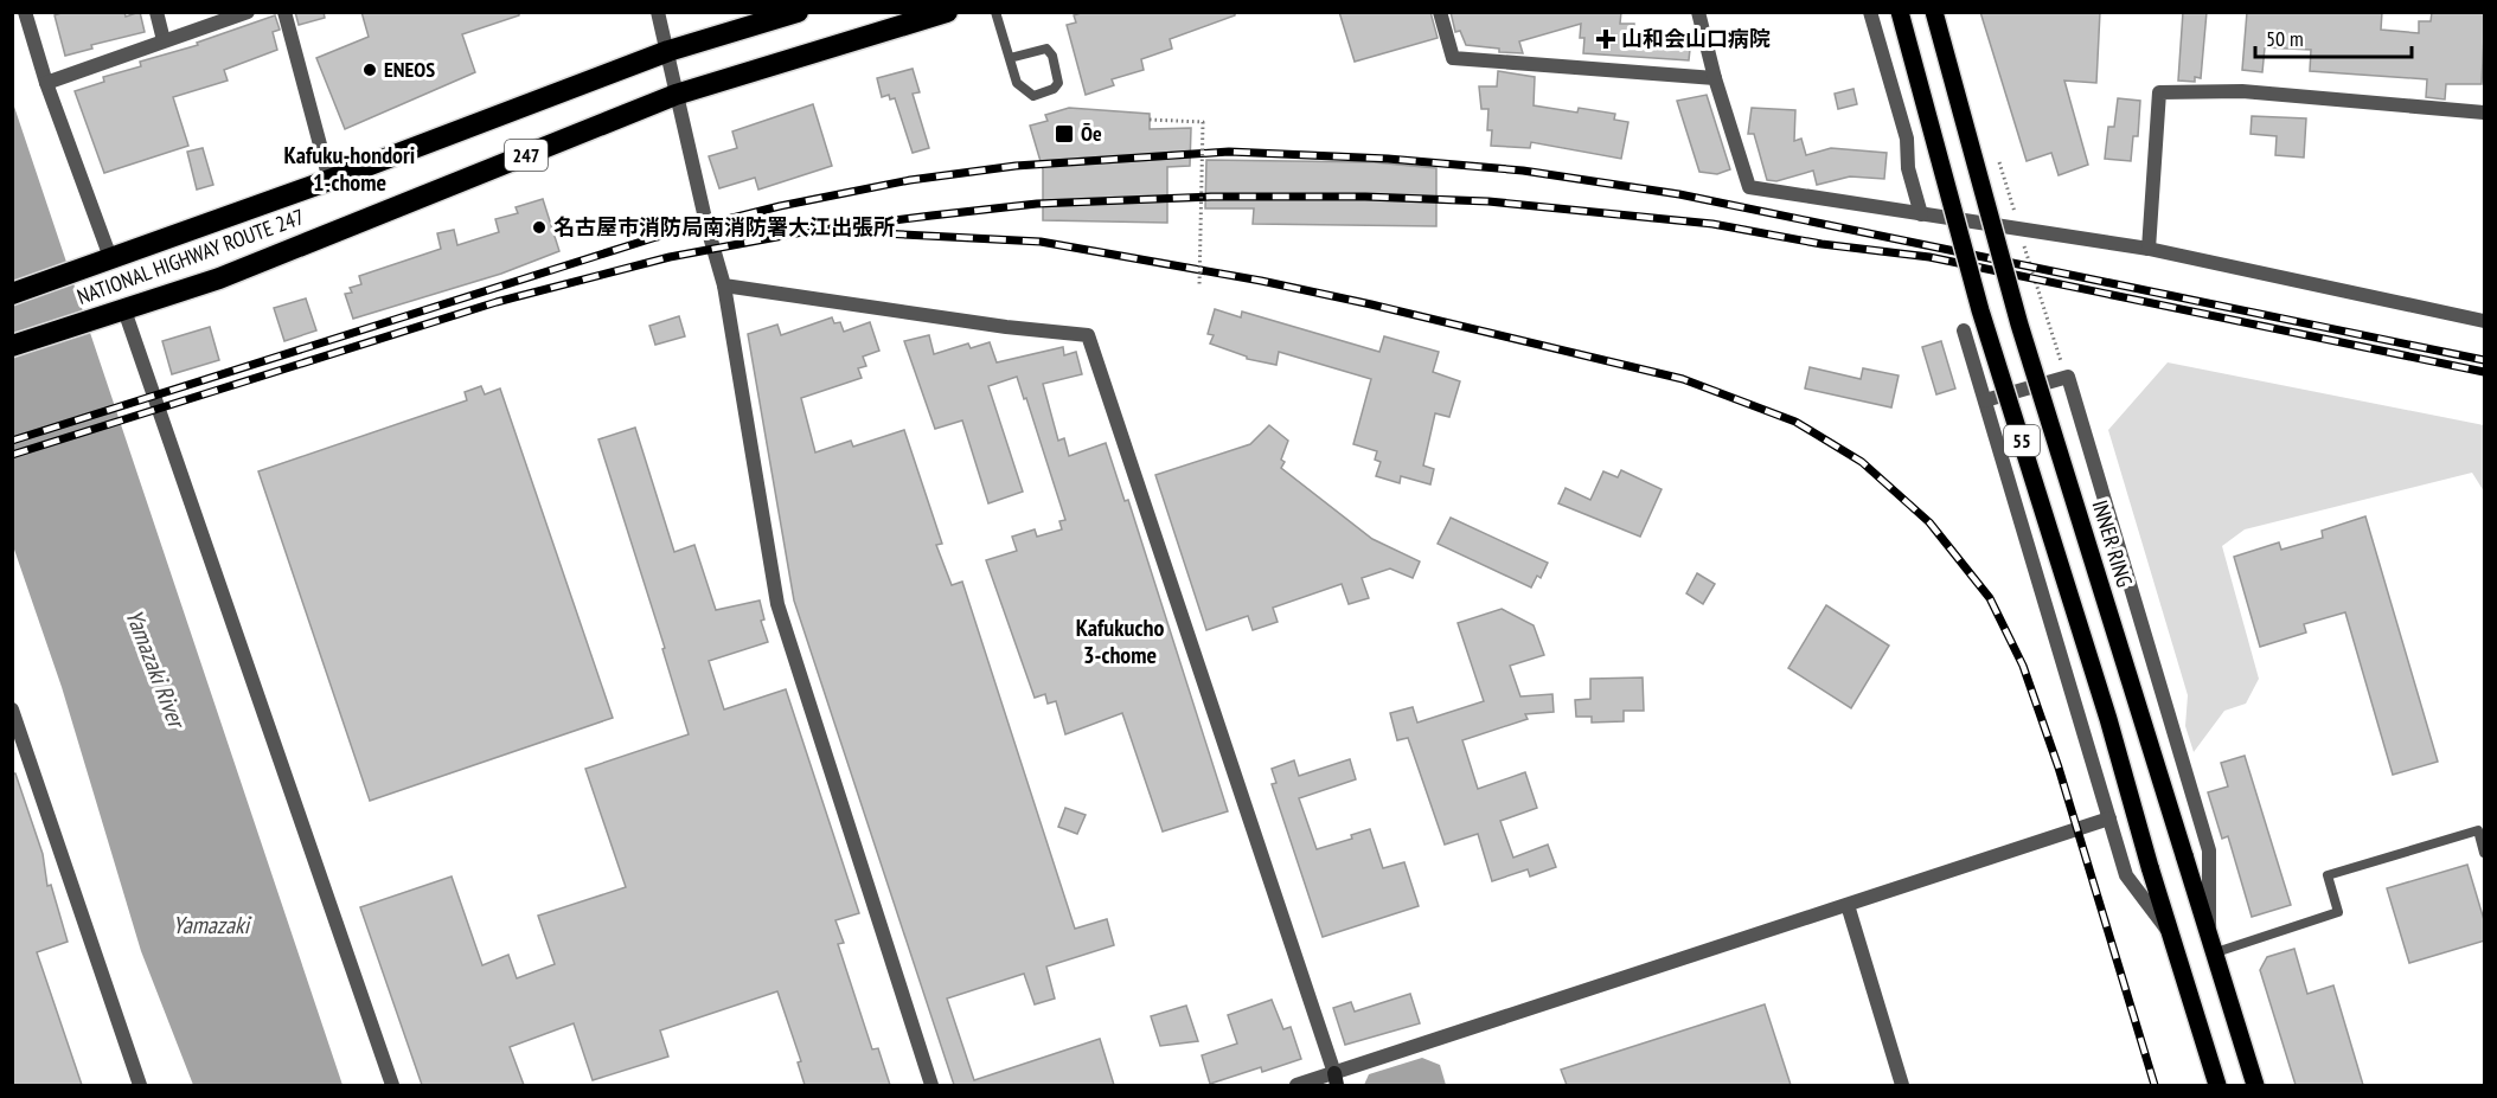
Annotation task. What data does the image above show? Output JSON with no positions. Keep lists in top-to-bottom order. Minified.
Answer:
{"streets":{"highway":["247","NATIONAL HIGHWAY ROUTE 247"],"main road":["55","INNER RING"]},"districts":["Kafuku-hondori 1-chome","Kafukucho 3-chome"],"water":["Yamazaki River","Yamazaki"],"places":{"health":["山和会山口病院"],"other":["ENEOS","名古屋市消防局南消防署大江出張所"],"transit":["Ōe"]},"scale_bar":"50 m"}
